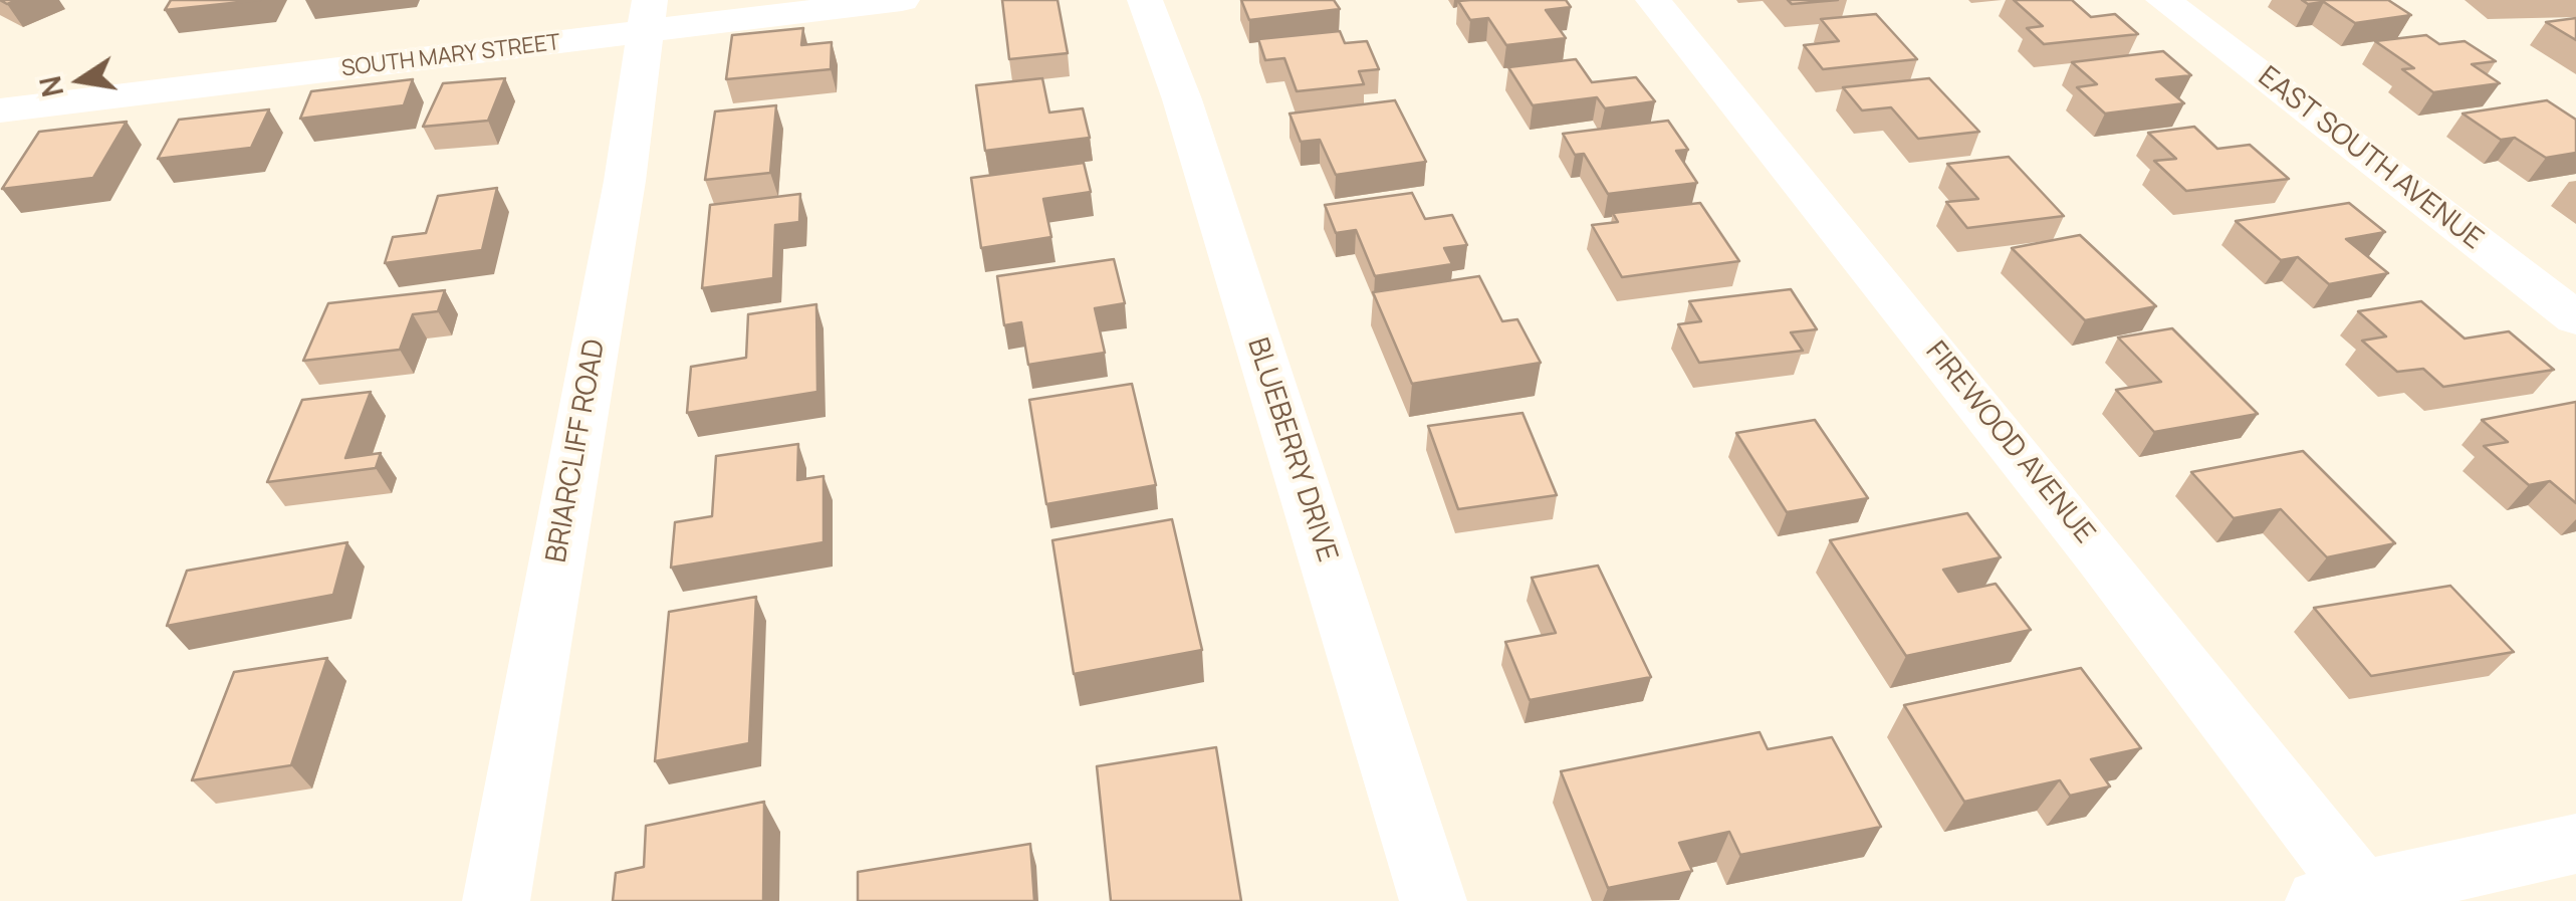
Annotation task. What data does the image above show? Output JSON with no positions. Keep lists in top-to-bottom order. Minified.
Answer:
{"streets":{"street":["SOUTH MARY STREET","EAST SOUTH AVENUE","FIREWOOD AVENUE","BLUEBERRY DRIVE","BRIARCLIFF ROAD"]},"crossings":[["SOUTH MARY STREET","BRIARCLIFF ROAD"]],"north":"left"}
